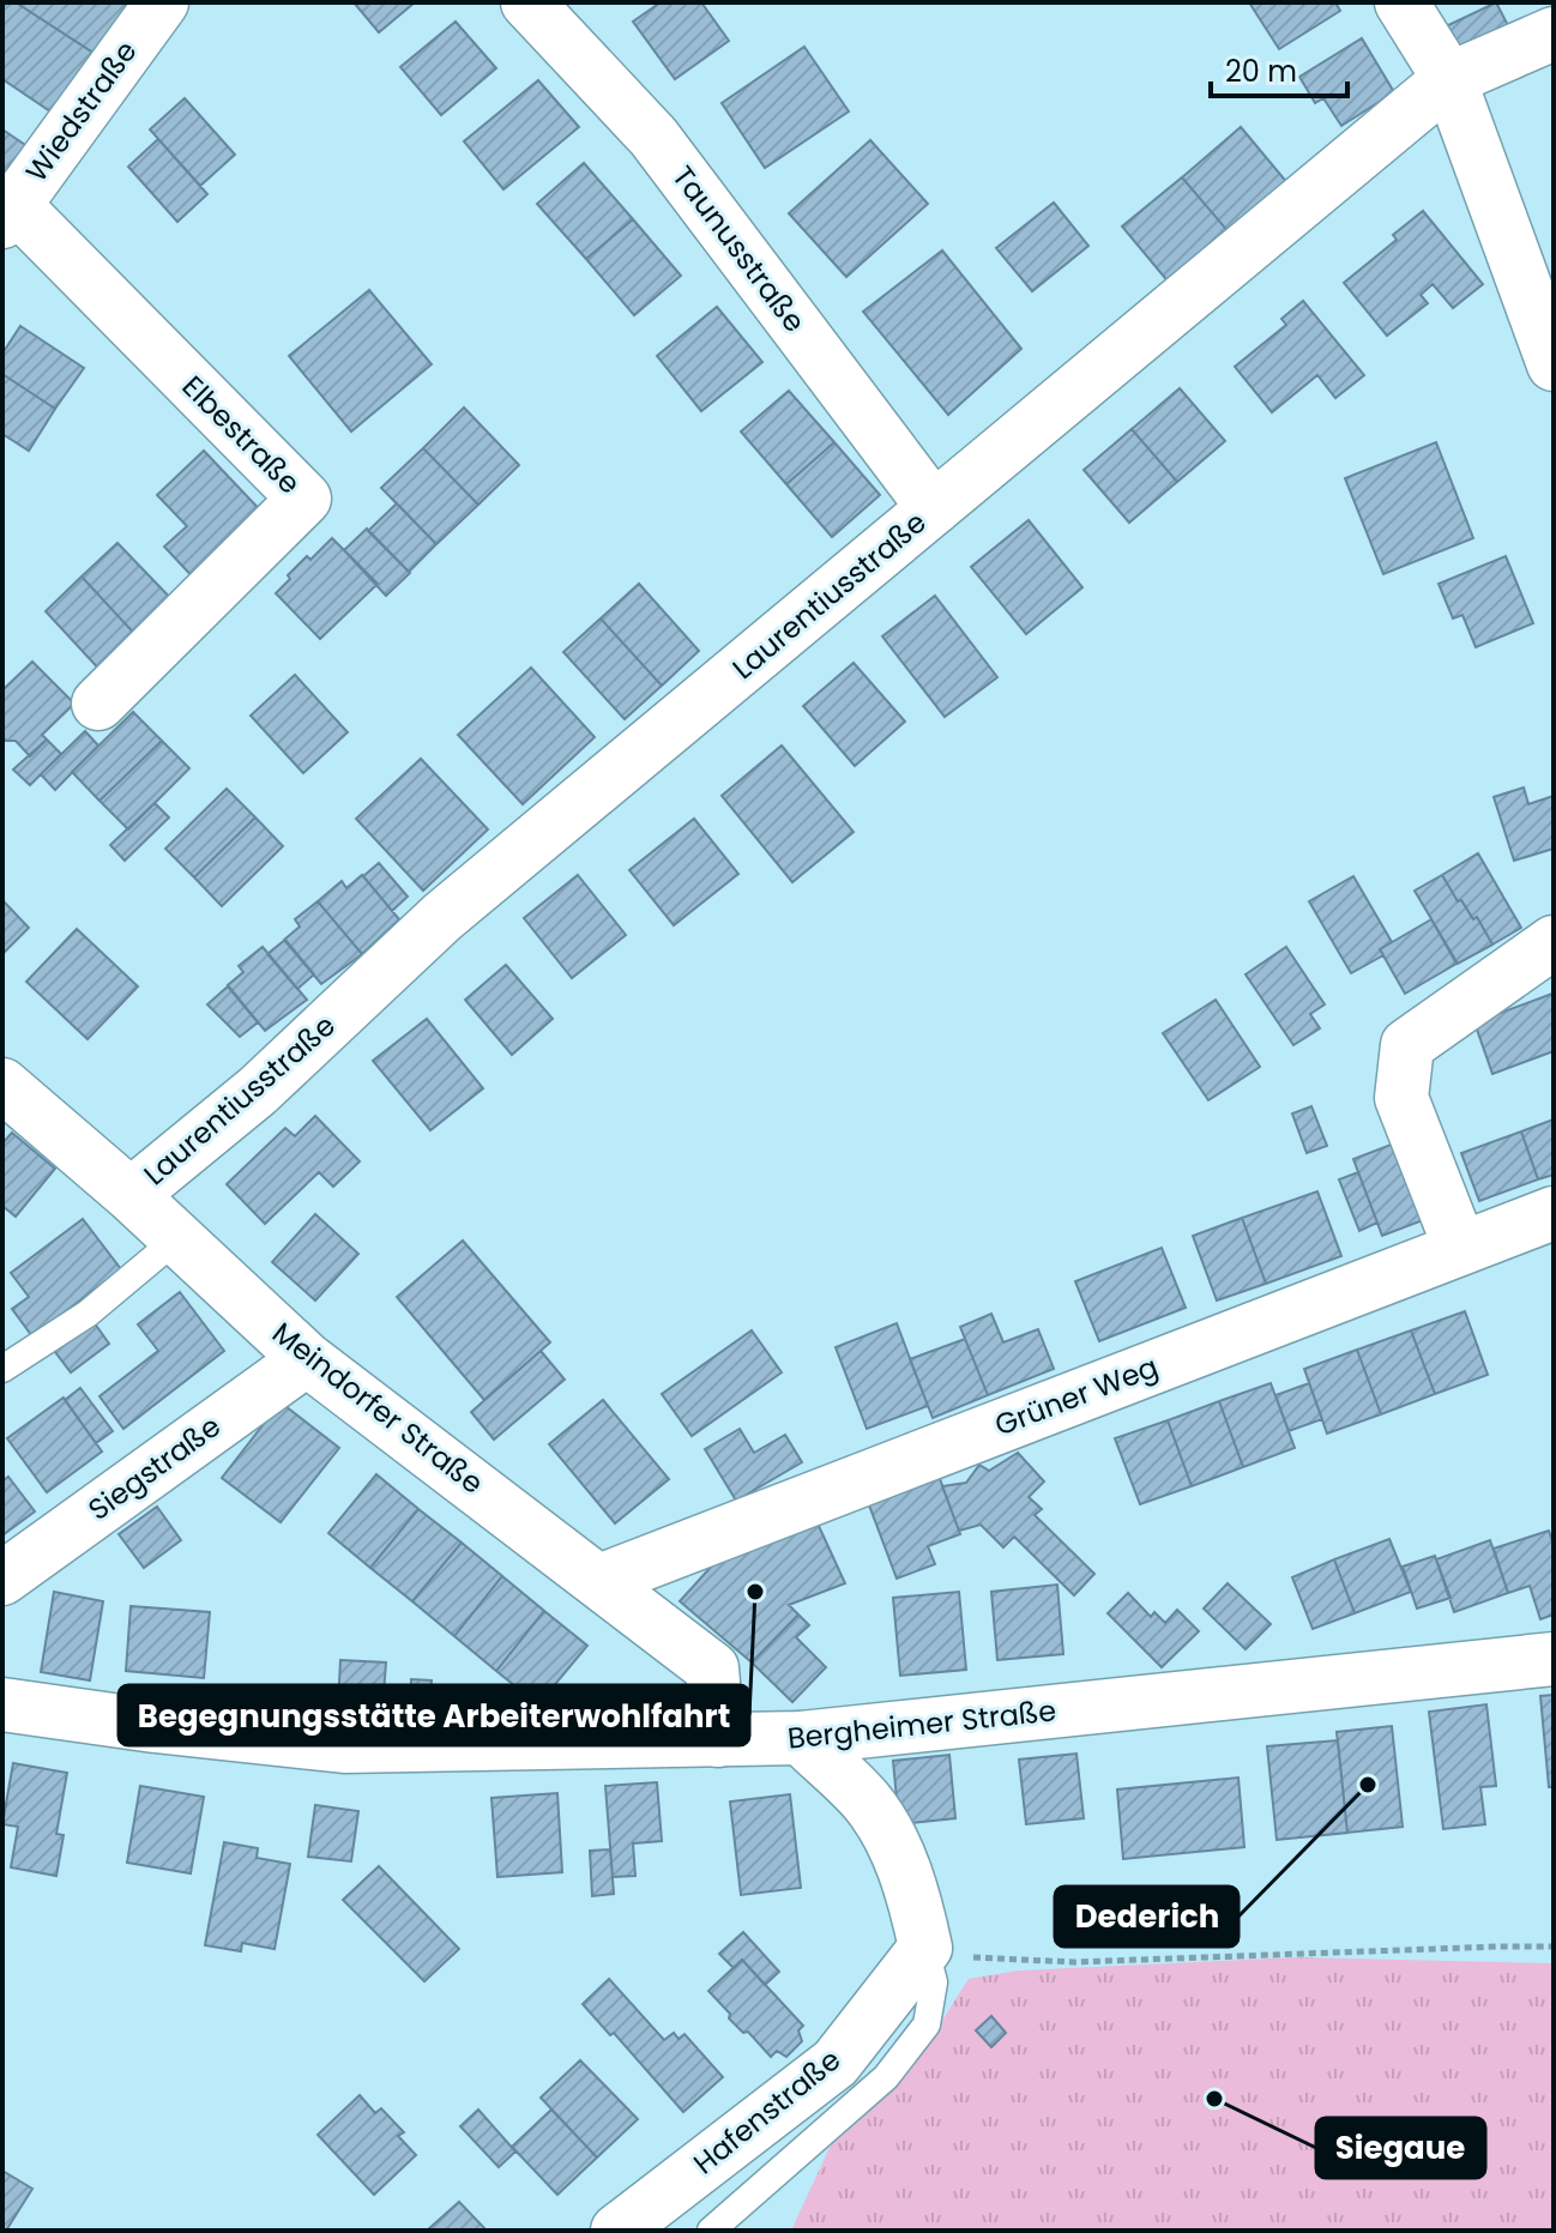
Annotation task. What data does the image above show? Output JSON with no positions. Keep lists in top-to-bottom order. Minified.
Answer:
{"streets":{"street":["Wiedstraße","Taunusstraße","Elbestraße","Laurentiusstraße","Grüner Weg","Meindorfer Straße","Siegstraße","Bergheimer Straße","Hafenstraße"]},"crossings":[["Wiedstraße","Elbestraße"],["Taunusstraße","Laurentiusstraße"],["Laurentiusstraße","Meindorfer Straße"],["Grüner Weg","Meindorfer Straße"],["Meindorfer Straße","Siegstraße"],["Meindorfer Straße","Bergheimer Straße"]],"places":["Begegnungsstätte Arbeiterwohlfahrt","Dederich","Siegaue"],"scale_bar":"20 m"}
